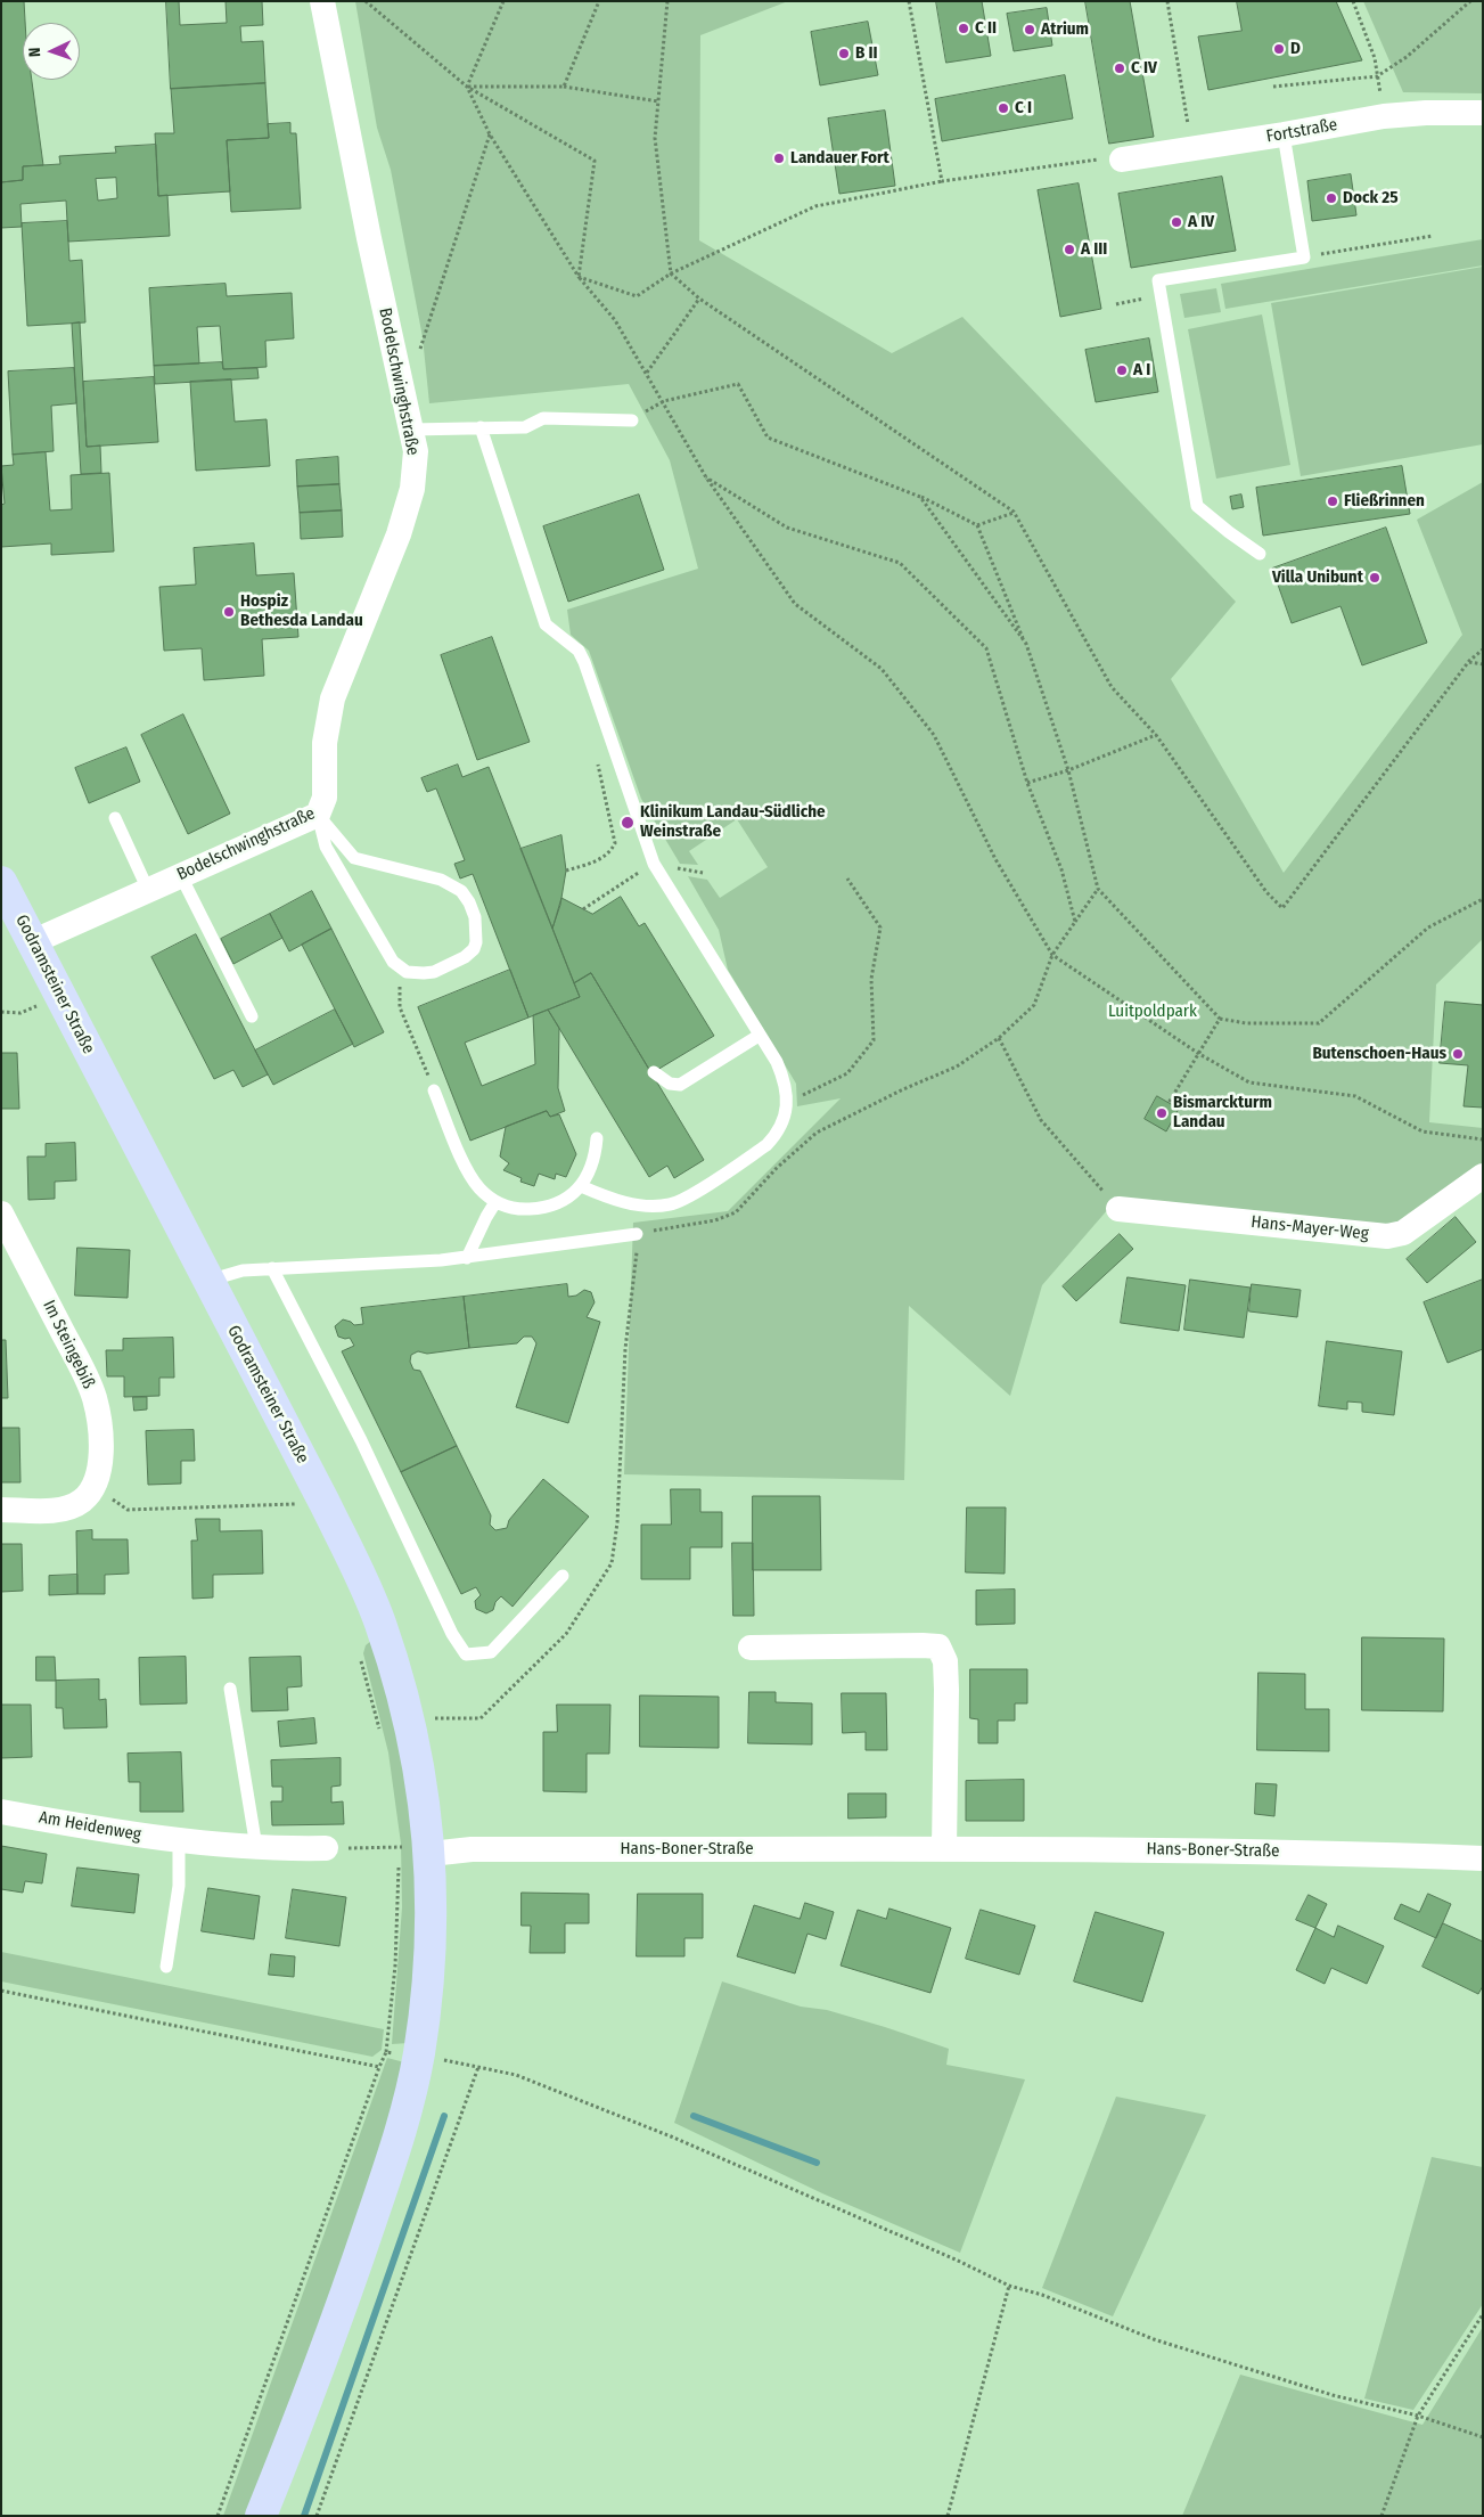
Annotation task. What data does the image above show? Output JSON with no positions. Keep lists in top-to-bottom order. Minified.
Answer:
{"streets":{"street":["Fortstraße","Bodelschwinghstraße","Godramsteiner Straße","Hans-Mayer-Weg","Im Steingebiß","Am Heidenweg","Hans-Boner-Straße"]},"crossings":[["Bodelschwinghstraße","Godramsteiner Straße"],["Godramsteiner Straße","Hans-Boner-Straße"]],"parks":["Luitpoldpark"],"places":["C II","Atrium","D","B II","C IV","C I","Landauer Fort","Dock 25","A IV","A III","A I","Fließrinnen","Villa Unibunt","Hospiz Bethesda Landau","Klinikum Landau-Südliche Weinstraße","Butenschoen-Haus","Bismarckturm Landau"],"north":"left"}
